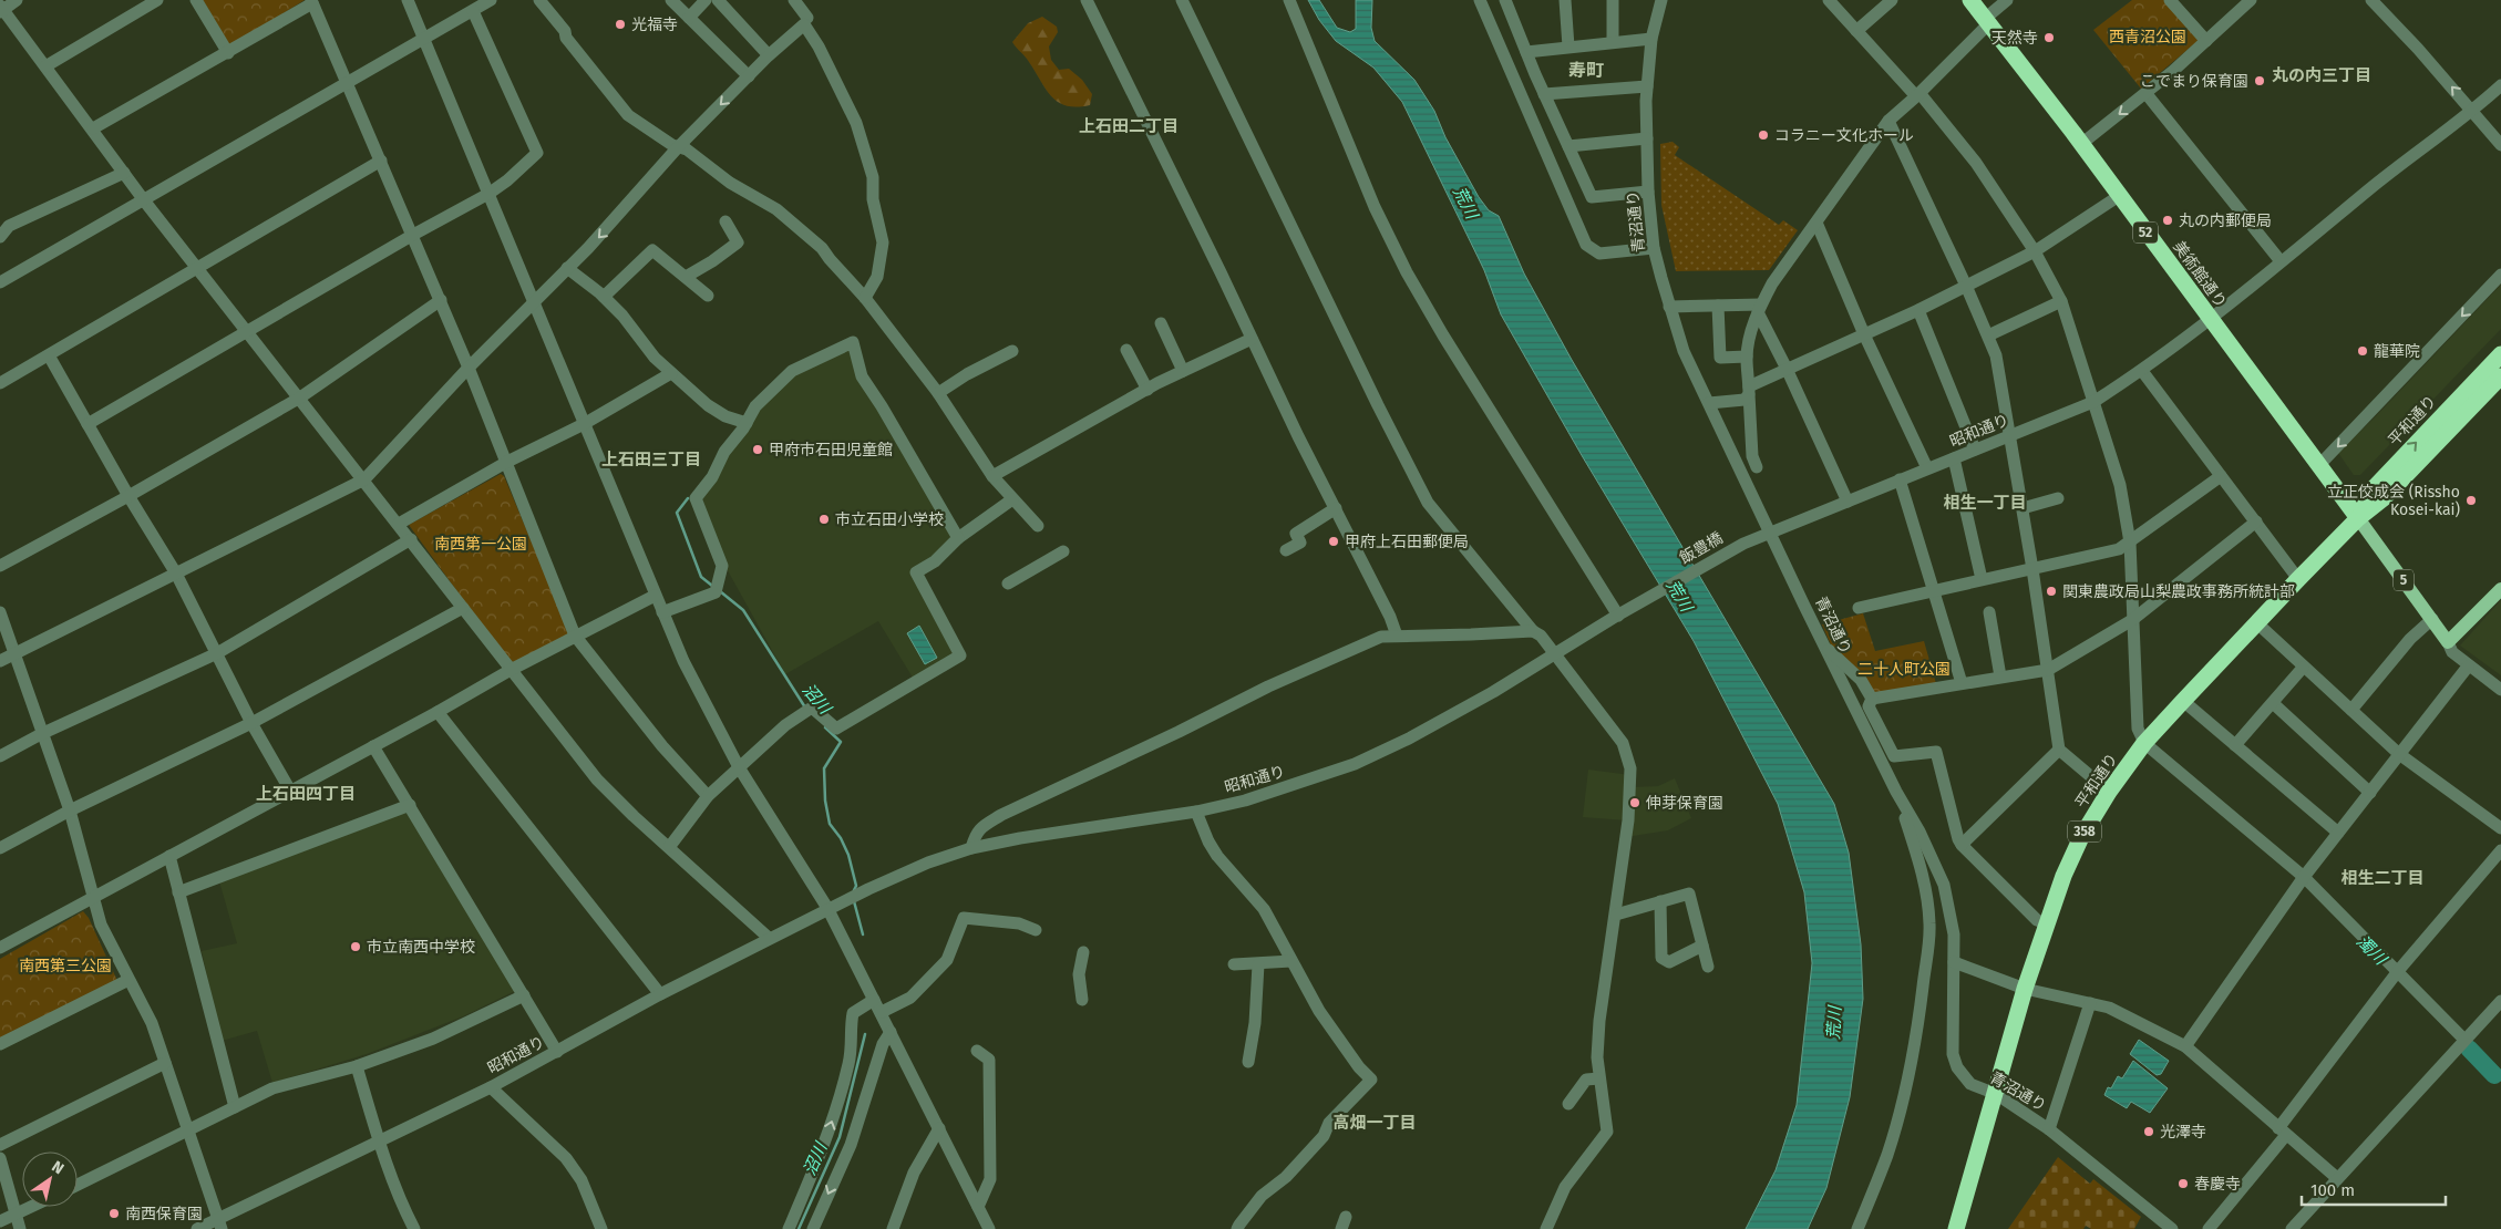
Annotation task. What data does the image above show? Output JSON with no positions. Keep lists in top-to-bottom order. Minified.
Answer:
{"streets":{"highway":["52","美術館通り","平和通り","358"],"main road":["5"],"street":["青沼通り","昭和通り","飯豊橋"]},"crossings":[["青沼通り","平和通り"],["青沼通り","昭和通り"],["美術館通り","平和通り"],["美術館通り","昭和通り"],["美術館通り","5"],["平和通り","5"],["昭和通り","飯豊橋"]],"districts":["寿町","丸の内三丁目","上石田二丁目","上石田三丁目","相生一丁目","上石田四丁目","相生二丁目","高畑一丁目"],"water":["荒川","沼川","濁川"],"parks":["西青沼公園","南西第一公園","二十人町公園","南西第三公園"],"places":["光福寺","天然寺","こでまり保育園","コラニー文化ホール","丸の内郵便局","龍華院","甲府市石田児童館","立正佼成会 (Rissho Kosei-kai)","市立石田小学校","甲府上石田郵便局","関東農政局山梨農政事務所統計部","伸芽保育園","市立南西中学校","光澤寺","春慶寺","南西保育園"],"scale_bar":"100 m","north":"top right"}
